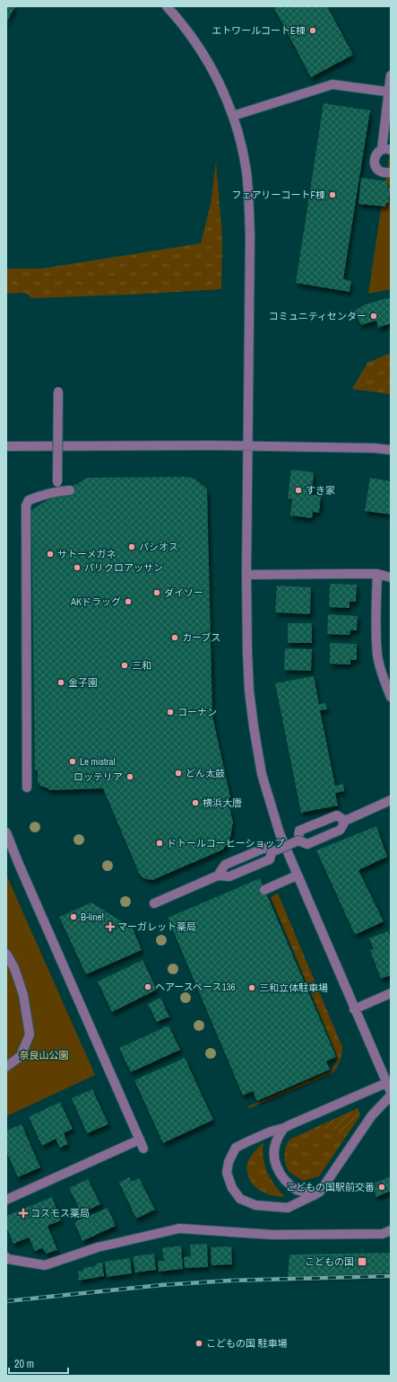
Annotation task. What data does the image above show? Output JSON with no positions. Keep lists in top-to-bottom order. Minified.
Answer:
{"parks":["奈良山公園"],"places":{"other":["エトワールコートE棟","フェアリーコートF棟","コミュニティセンター","すき家","パシオス","サトーメガネ","パリクロアッサン","ダイソー","AKドラッグ","カーブス","三和","金子園","コーナン","Le mistral","どん太鼓","ロッテリア","横浜大唐","ドトールコーヒーショップ","B-line!","ヘアースペース136","三和立体駐車場","こどもの国駅前交番","こどもの国 駐車場"],"health":["マーガレット薬局","コスモス薬局"],"transit":["こどもの国"]},"scale_bar":"20 m"}
